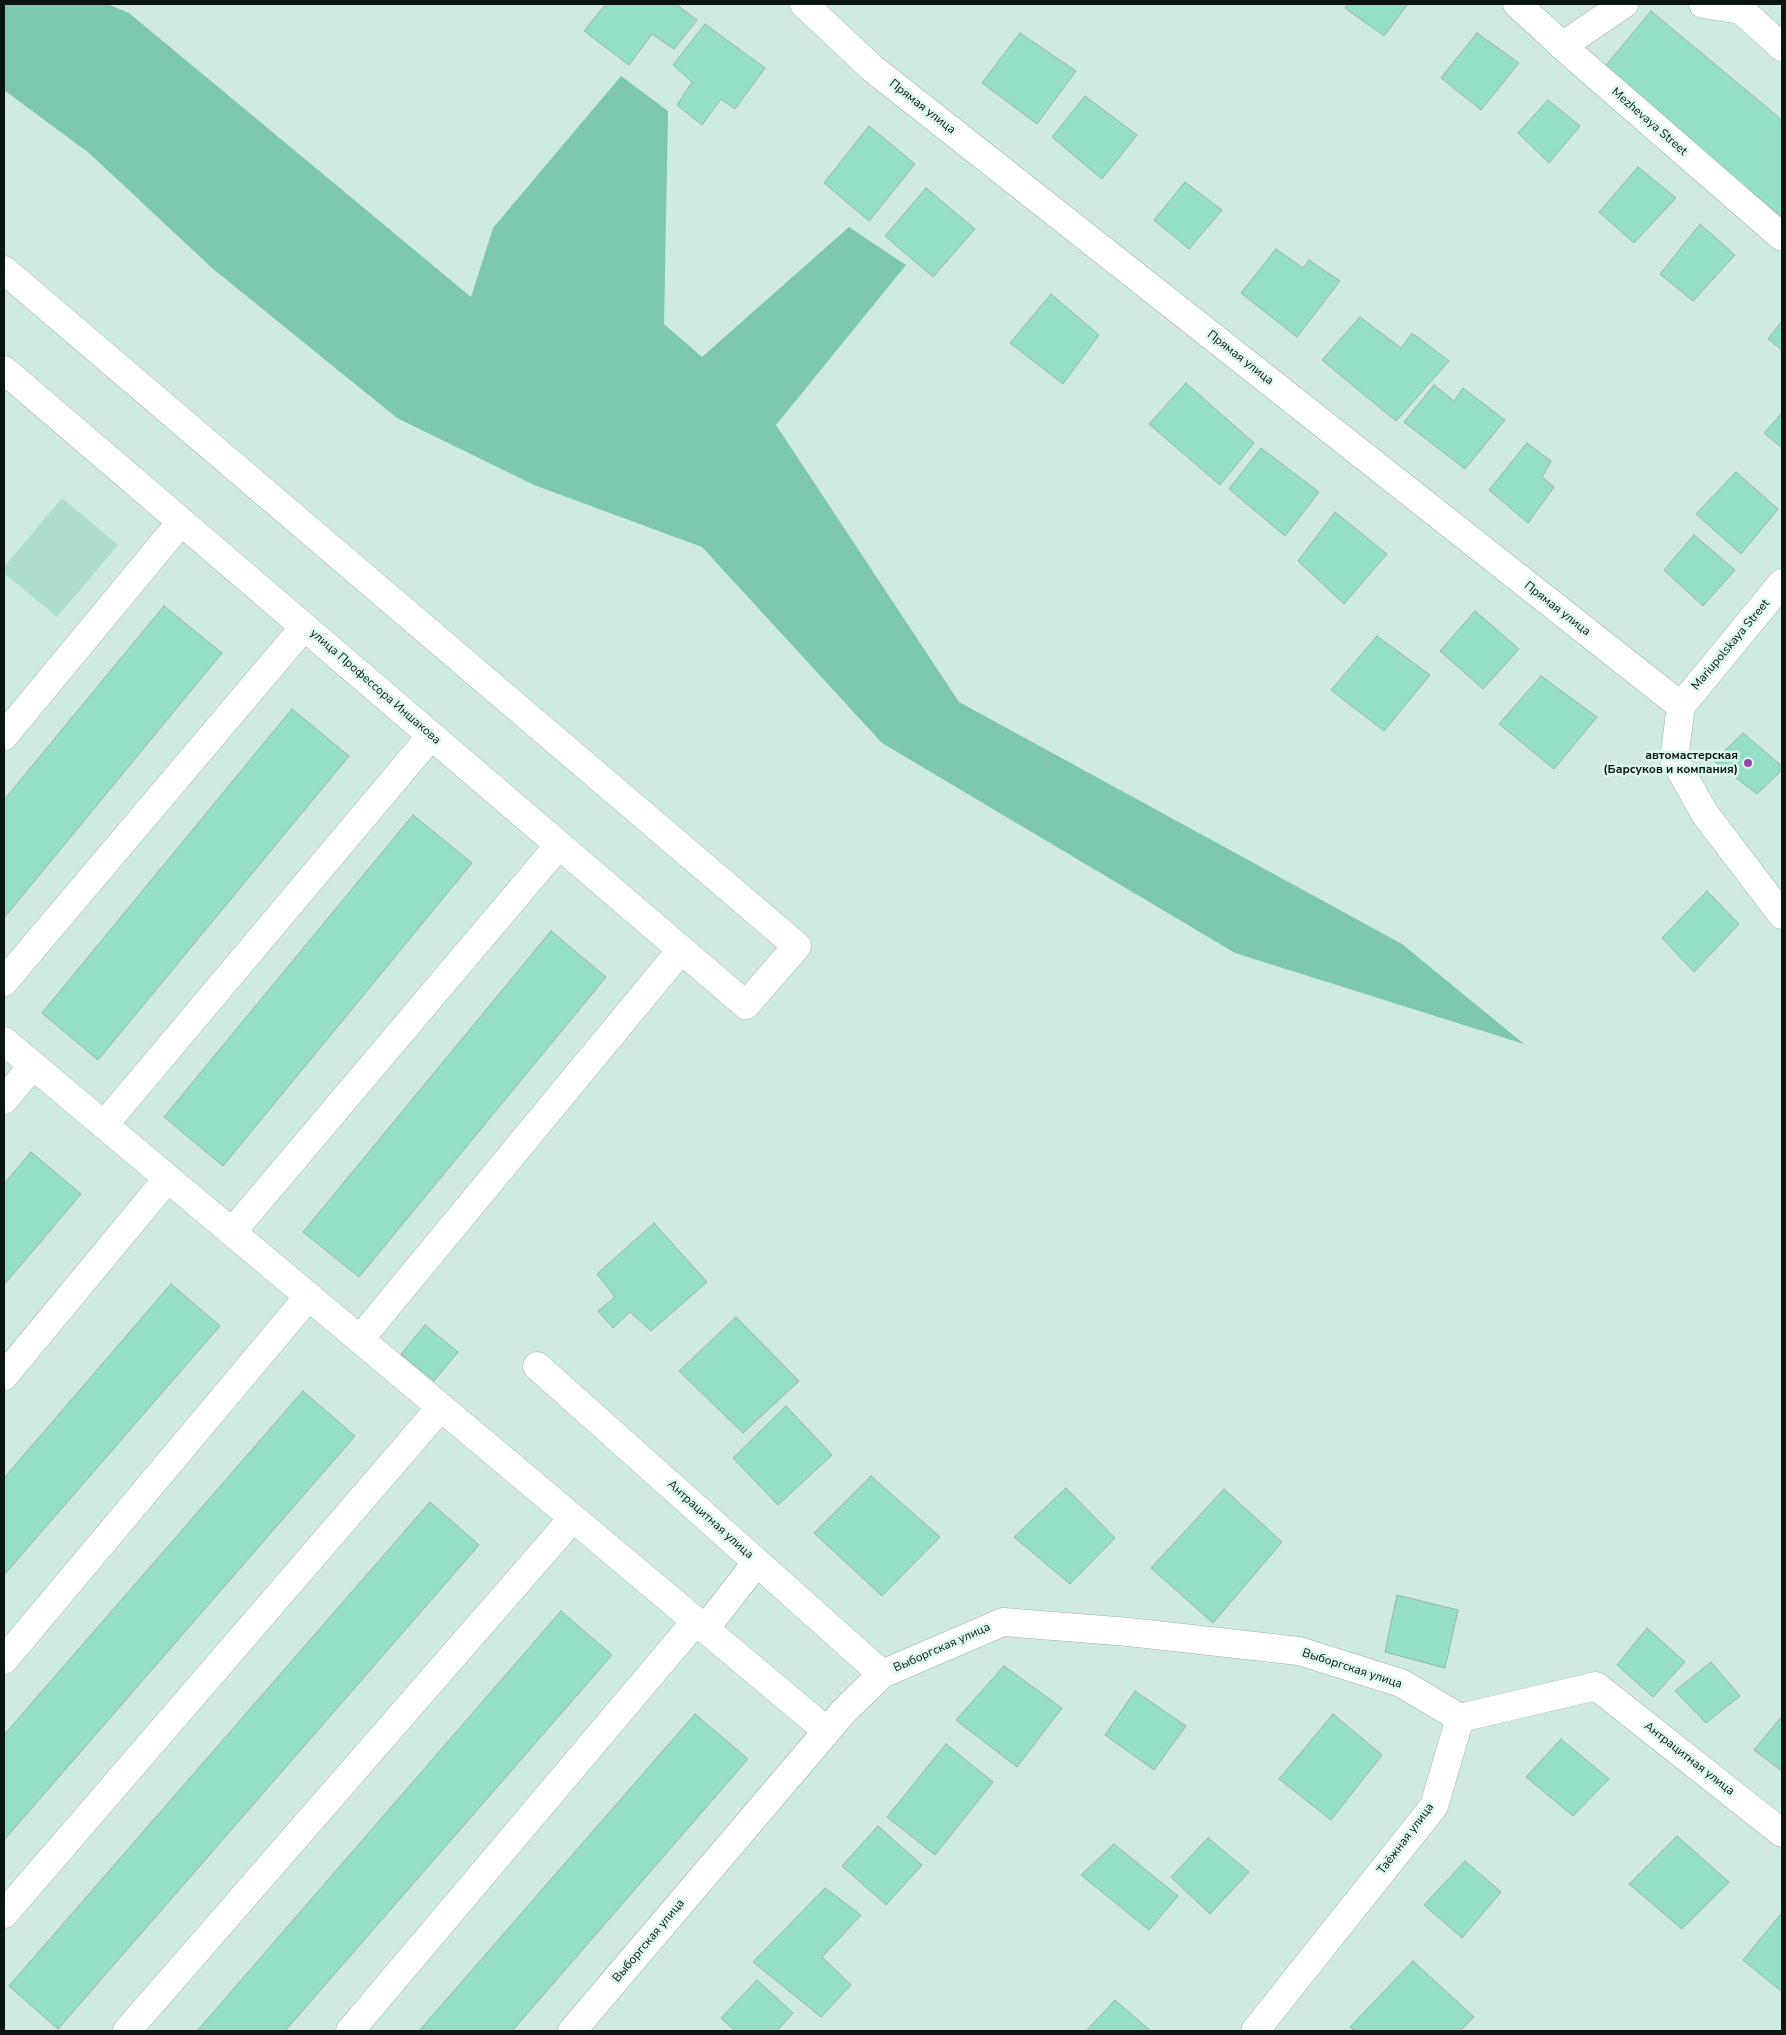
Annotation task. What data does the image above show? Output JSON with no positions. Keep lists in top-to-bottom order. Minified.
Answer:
{"streets":{"street":["Прямая улица","Mezhevaya Street","Mariupolskaya Street","улица Профессора Иншакова","Антрацитная улица","Выборгская улица","Таёжная улица"]},"crossings":[["Прямая улица","Mariupolskaya Street"],["Антрацитная улица","Выборгская улица"],["Антрацитная улица","Таёжная улица"],["Выборгская улица","Таёжная улица"]],"places":["автомастерская (Барсуков и компания)"]}
